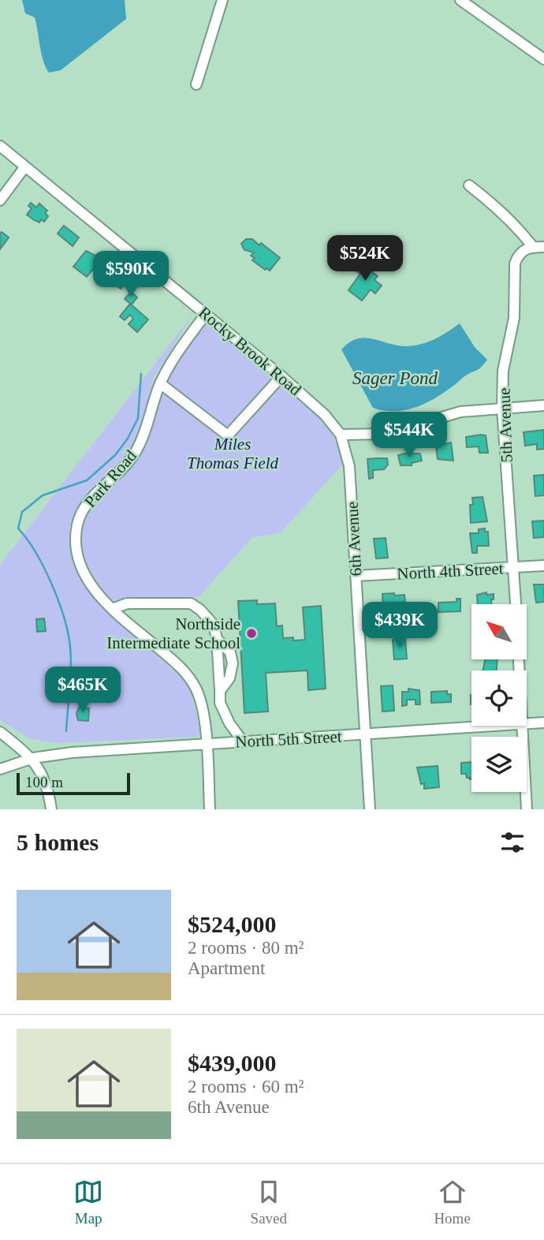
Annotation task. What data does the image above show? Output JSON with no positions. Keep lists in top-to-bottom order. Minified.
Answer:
{"streets":{"street":["Rocky Brook Road","5th Avenue","Park Road","6th Avenue","North 4th Street","North 5th Street"]},"crossings":[["Rocky Brook Road","Park Road"],["Rocky Brook Road","6th Avenue"],["5th Avenue","North 4th Street"],["Park Road","North 5th Street"],["6th Avenue","North 4th Street"],["6th Avenue","North 5th Street"]],"water":["Sager Pond"],"parks":["Miles Thomas Field"],"places":["Northside Intermediate School"],"scale_bar":"100 m","north":"top left","page":{"price":["$524K","$590K","$544K","$439K","$465K"],"scale":"100 m","heading":"5 homes","list":[{"name":"$524,000","note":"2 rooms · 80 m² · Apartment"},{"name":"$439,000","note":"2 rooms · 60 m² · 6th Avenue"}],"tabs":["Map","Saved","Home"]}}
